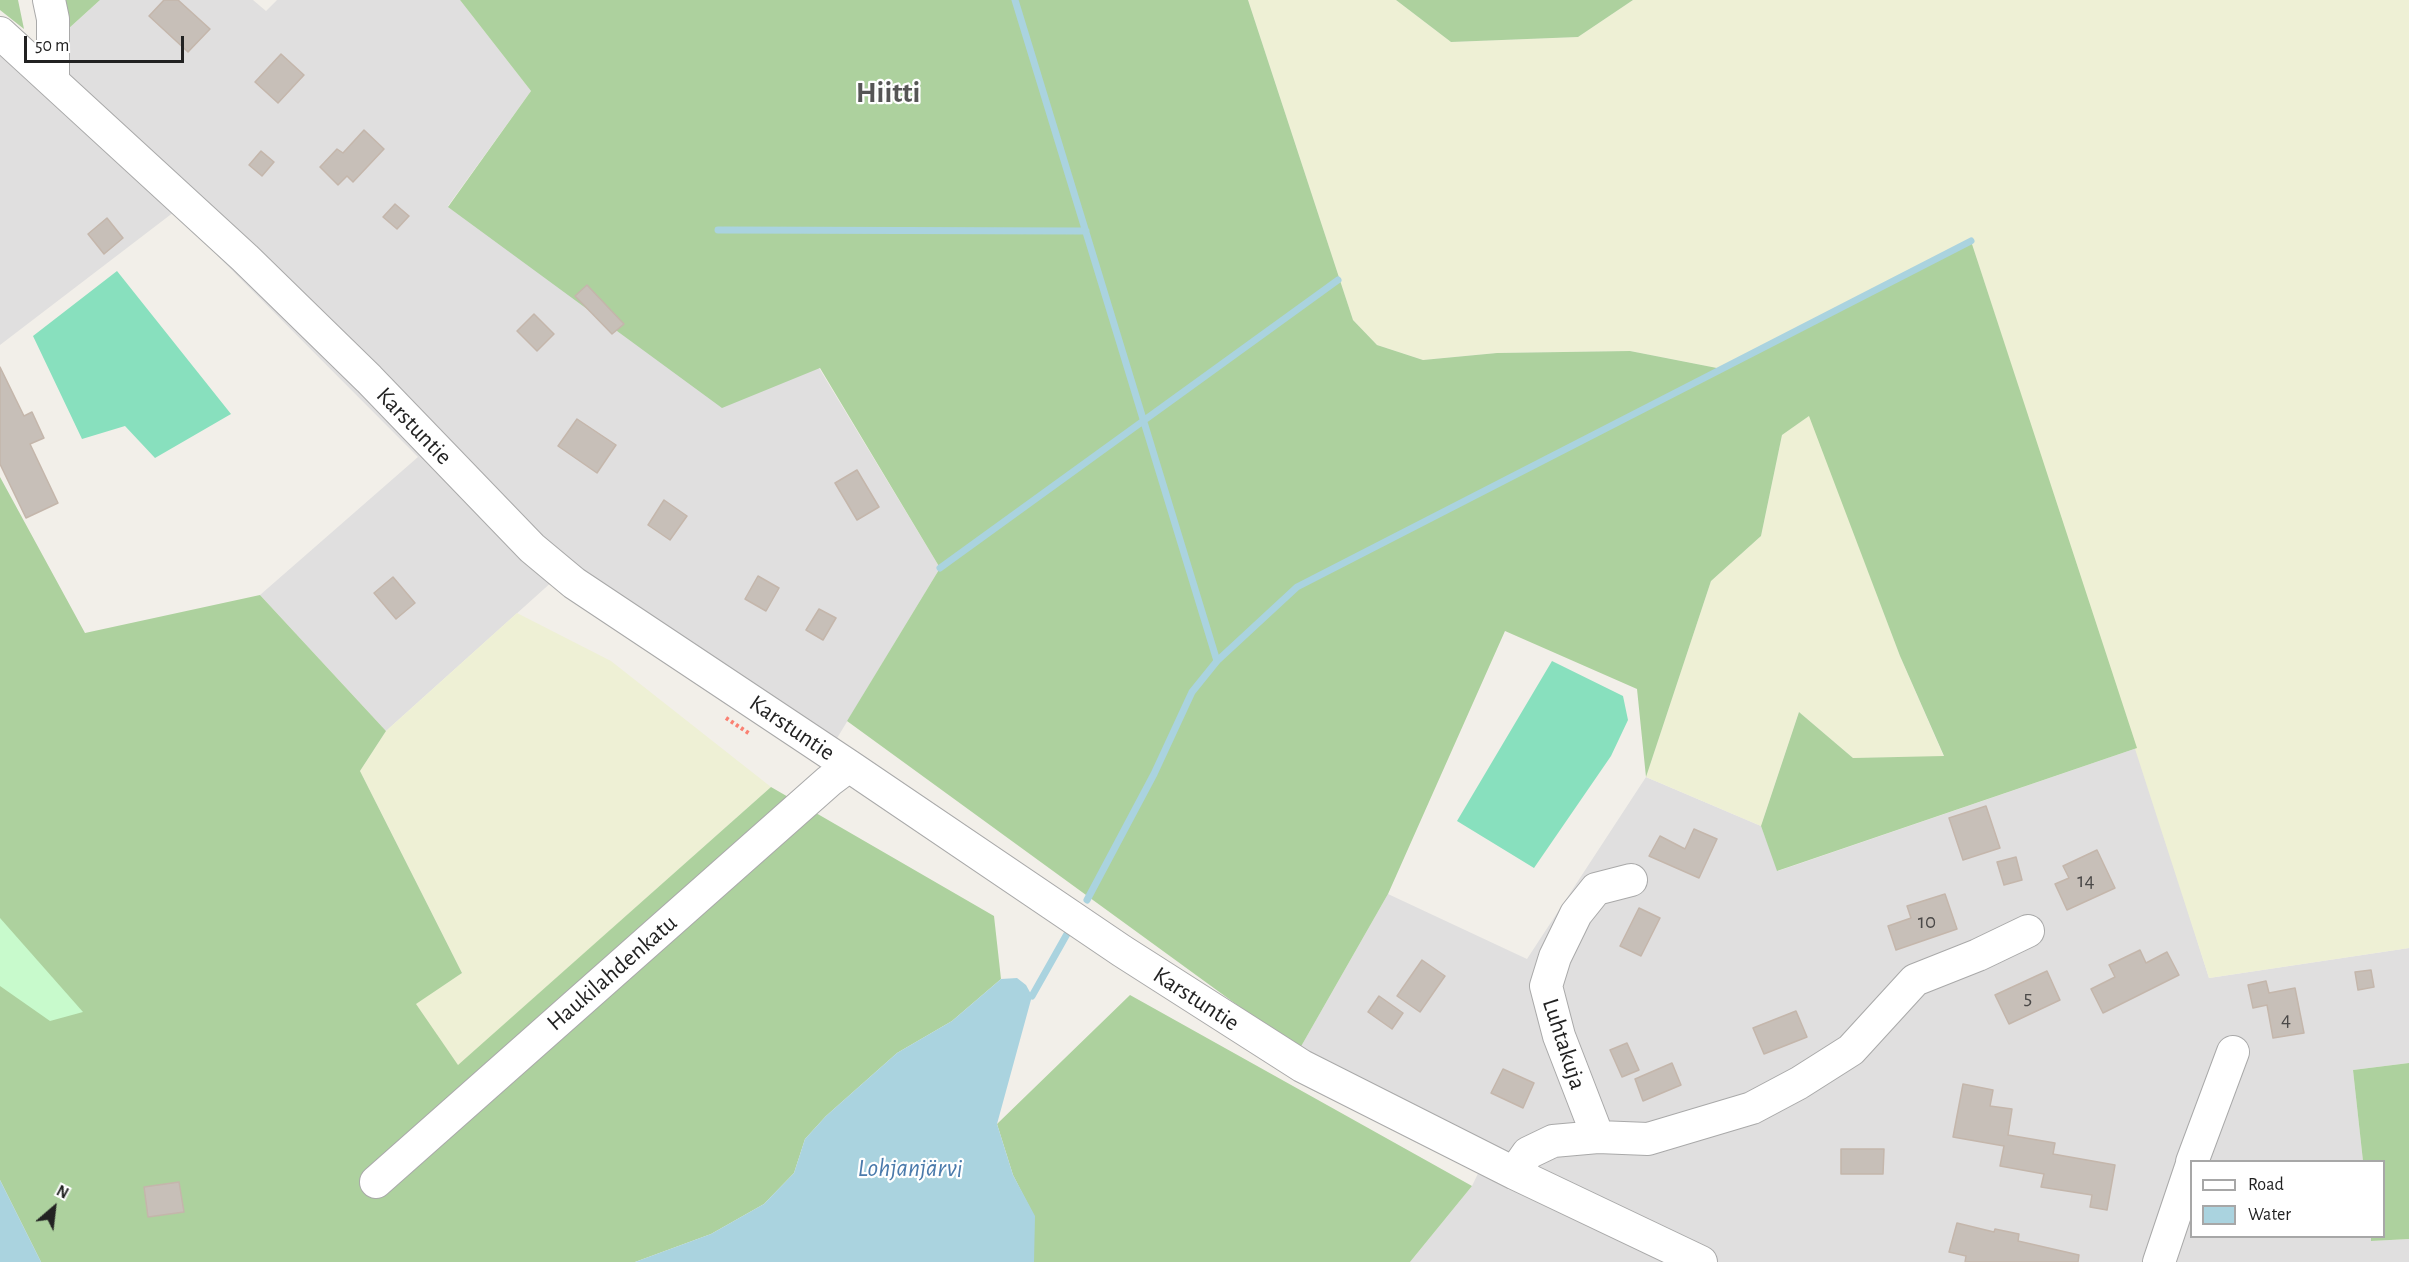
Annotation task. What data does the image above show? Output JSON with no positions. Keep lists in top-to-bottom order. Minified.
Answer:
{"streets":{"street":["Karstuntie","Haukilahdenkatu","Luhtakuja"]},"crossings":[["Karstuntie","Haukilahdenkatu"]],"districts":["Hiitti"],"water":["Lohjanjärvi"],"house_numbers":["14","10","5","4"],"legend":["Road","Water"],"scale_bar":"50 m","north":"top right"}
